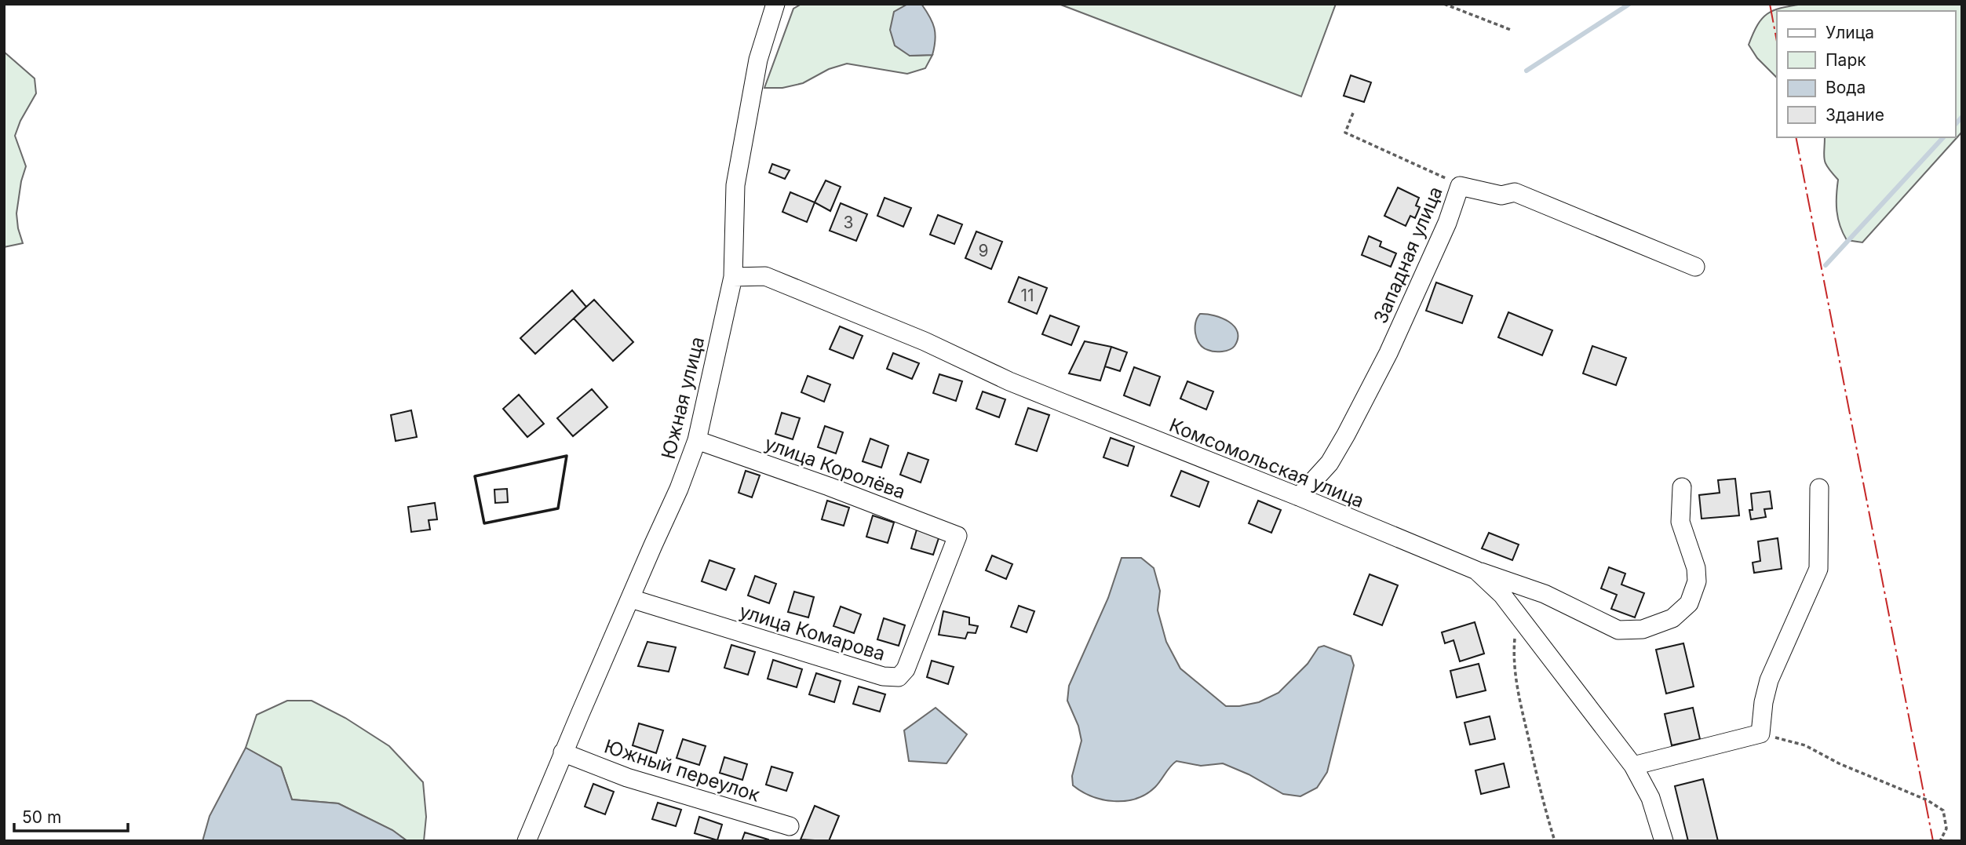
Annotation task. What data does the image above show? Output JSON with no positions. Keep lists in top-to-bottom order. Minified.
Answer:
{"streets":{"street":["Западная улица","Южная улица","Комсомольская улица","улица Королёва","улица Комарова","Южный переулок"]},"crossings":[["Западная улица","Комсомольская улица"],["Южная улица","Комсомольская улица"],["Южная улица","улица Королёва"],["Южная улица","улица Комарова"],["Южная улица","Южный переулок"],["улица Королёва","улица Комарова"]],"house_numbers":["3","9","11"],"legend":["Улица","Парк","Вода","Здание"],"scale_bar":"50 m"}
